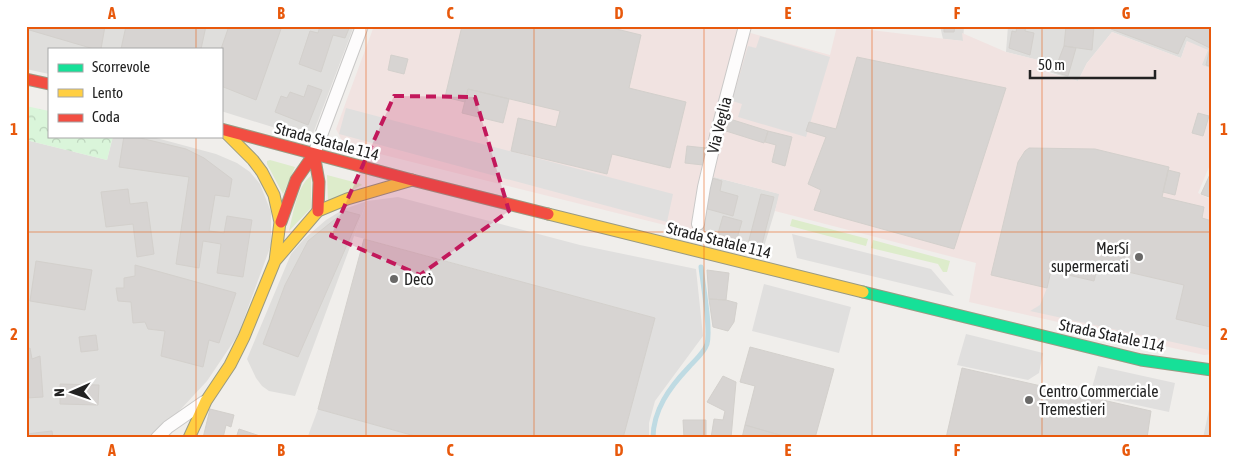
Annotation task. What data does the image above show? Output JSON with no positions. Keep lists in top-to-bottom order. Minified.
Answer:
{"streets":{"main road":["Strada Statale 114"],"street":["Via Veglia"]},"places":["MerSí supermercati","Decò","Centro Commerciale Tremestieri"],"legend":["Scorrevole","Lento","Coda"],"scale_bar":"50 m","north":"left","grid":{"columns":["A","B","C","D","E","F","G"],"rows":["1","2"]}}
